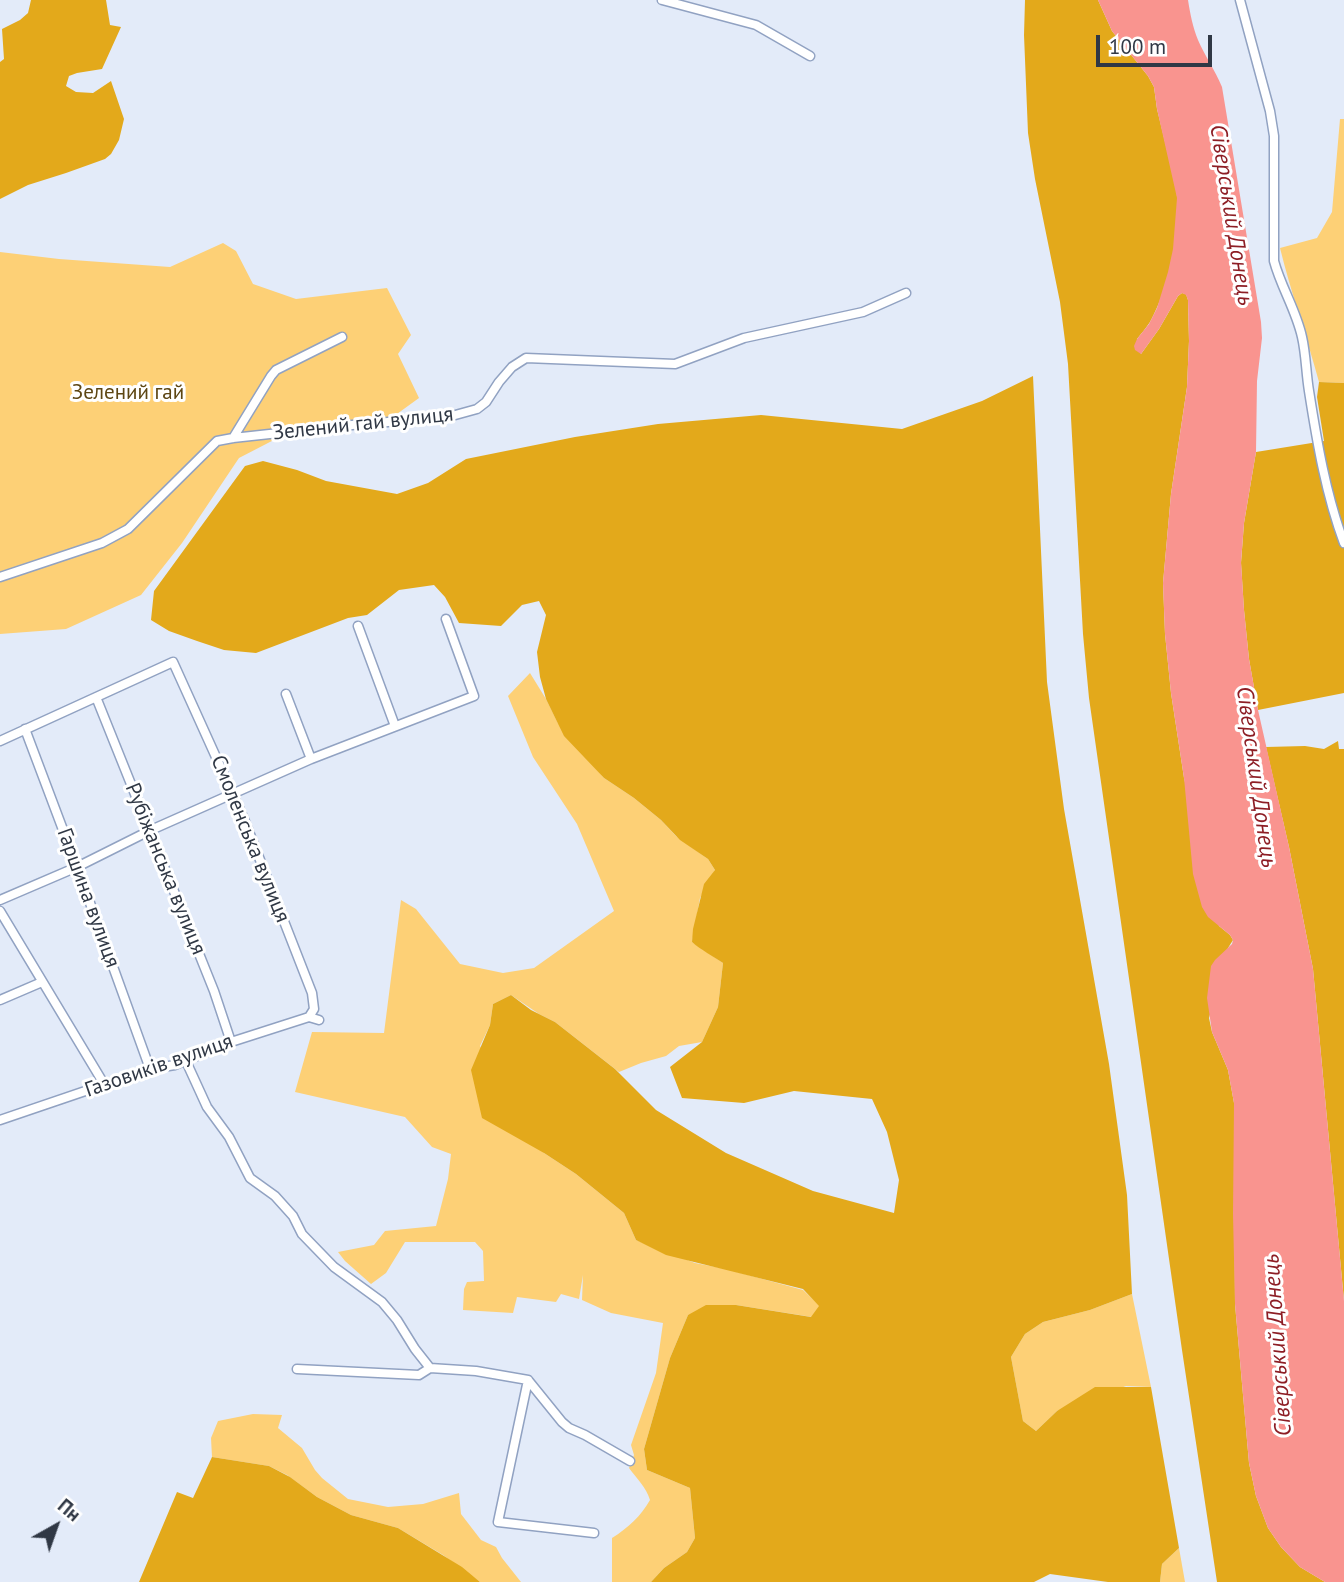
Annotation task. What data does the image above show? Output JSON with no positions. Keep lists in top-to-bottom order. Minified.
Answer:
{"streets":{"street":["Зелений гай вулиця","Смоленська вулиця","Рубіжанська вулиця","Гаршина вулиця","Газовиків вулиця"]},"crossings":[["Смоленська вулиця","Рубіжанська вулиця"],["Смоленська вулиця","Газовиків вулиця"],["Рубіжанська вулиця","Газовиків вулиця"],["Гаршина вулиця","Газовиків вулиця"]],"water":["Сіверський Донець"],"parks":["Зелений гай"],"scale_bar":"100 m","north":"top right"}
